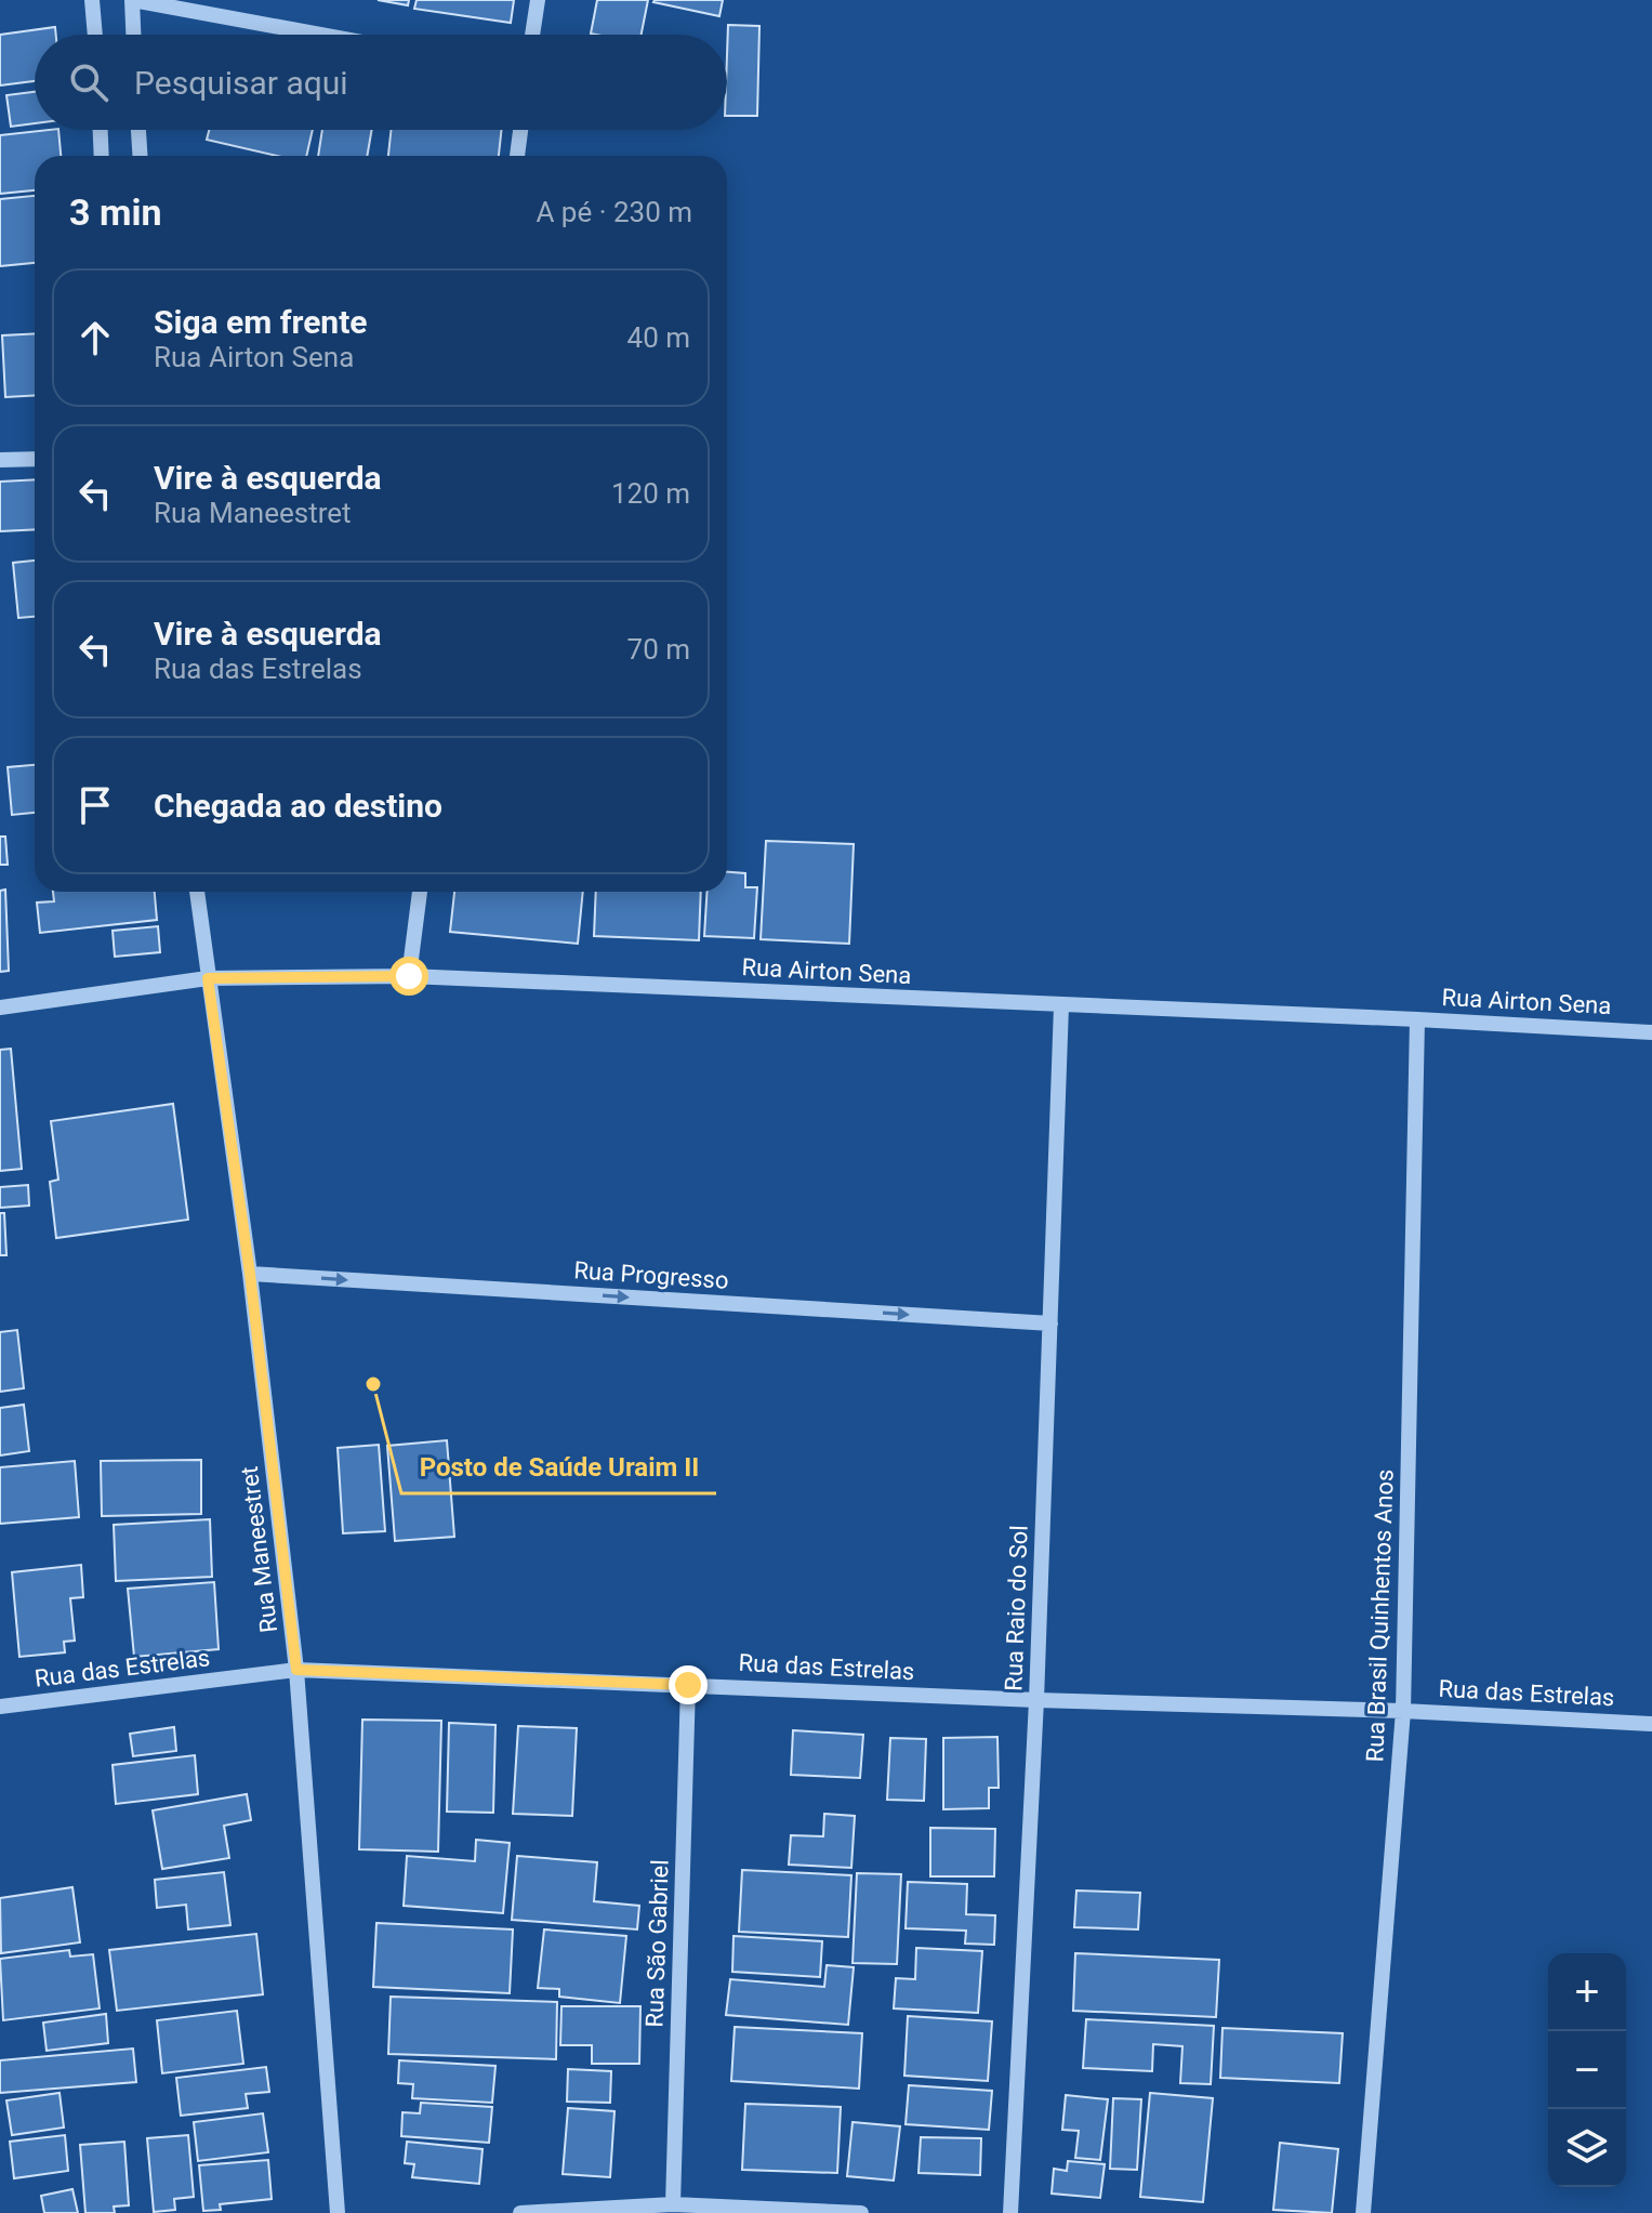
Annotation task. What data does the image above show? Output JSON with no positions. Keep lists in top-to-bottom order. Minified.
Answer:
{"streets":{"street":["Rua Airton Sena","Rua Progresso","Rua Maneestret","Rua Raio do Sol","Rua Brasil Quinhentos Anos","Rua das Estrelas","Rua São Gabriel"]},"crossings":[["Rua Airton Sena","Rua Maneestret"],["Rua Airton Sena","Rua Raio do Sol"],["Rua Airton Sena","Rua Brasil Quinhentos Anos"],["Rua Progresso","Rua Maneestret"],["Rua Progresso","Rua Raio do Sol"],["Rua Maneestret","Rua das Estrelas"],["Rua Raio do Sol","Rua das Estrelas"],["Rua Brasil Quinhentos Anos","Rua das Estrelas"],["Rua das Estrelas","Rua São Gabriel"]],"one_way":["Rua Progresso"],"places":["Posto de Saúde Uraim II"],"page":{"search":"Pesquisar aqui","heading":["3 min","A pé · 230 m"],"list":[["Siga em frente","Rua Airton Sena","40 m"],["Vire à esquerda","Rua Maneestret","120 m"],["Vire à esquerda","Rua das Estrelas","70 m"],"Chegada ao destino"],"map_buttons":["+","−"]}}
